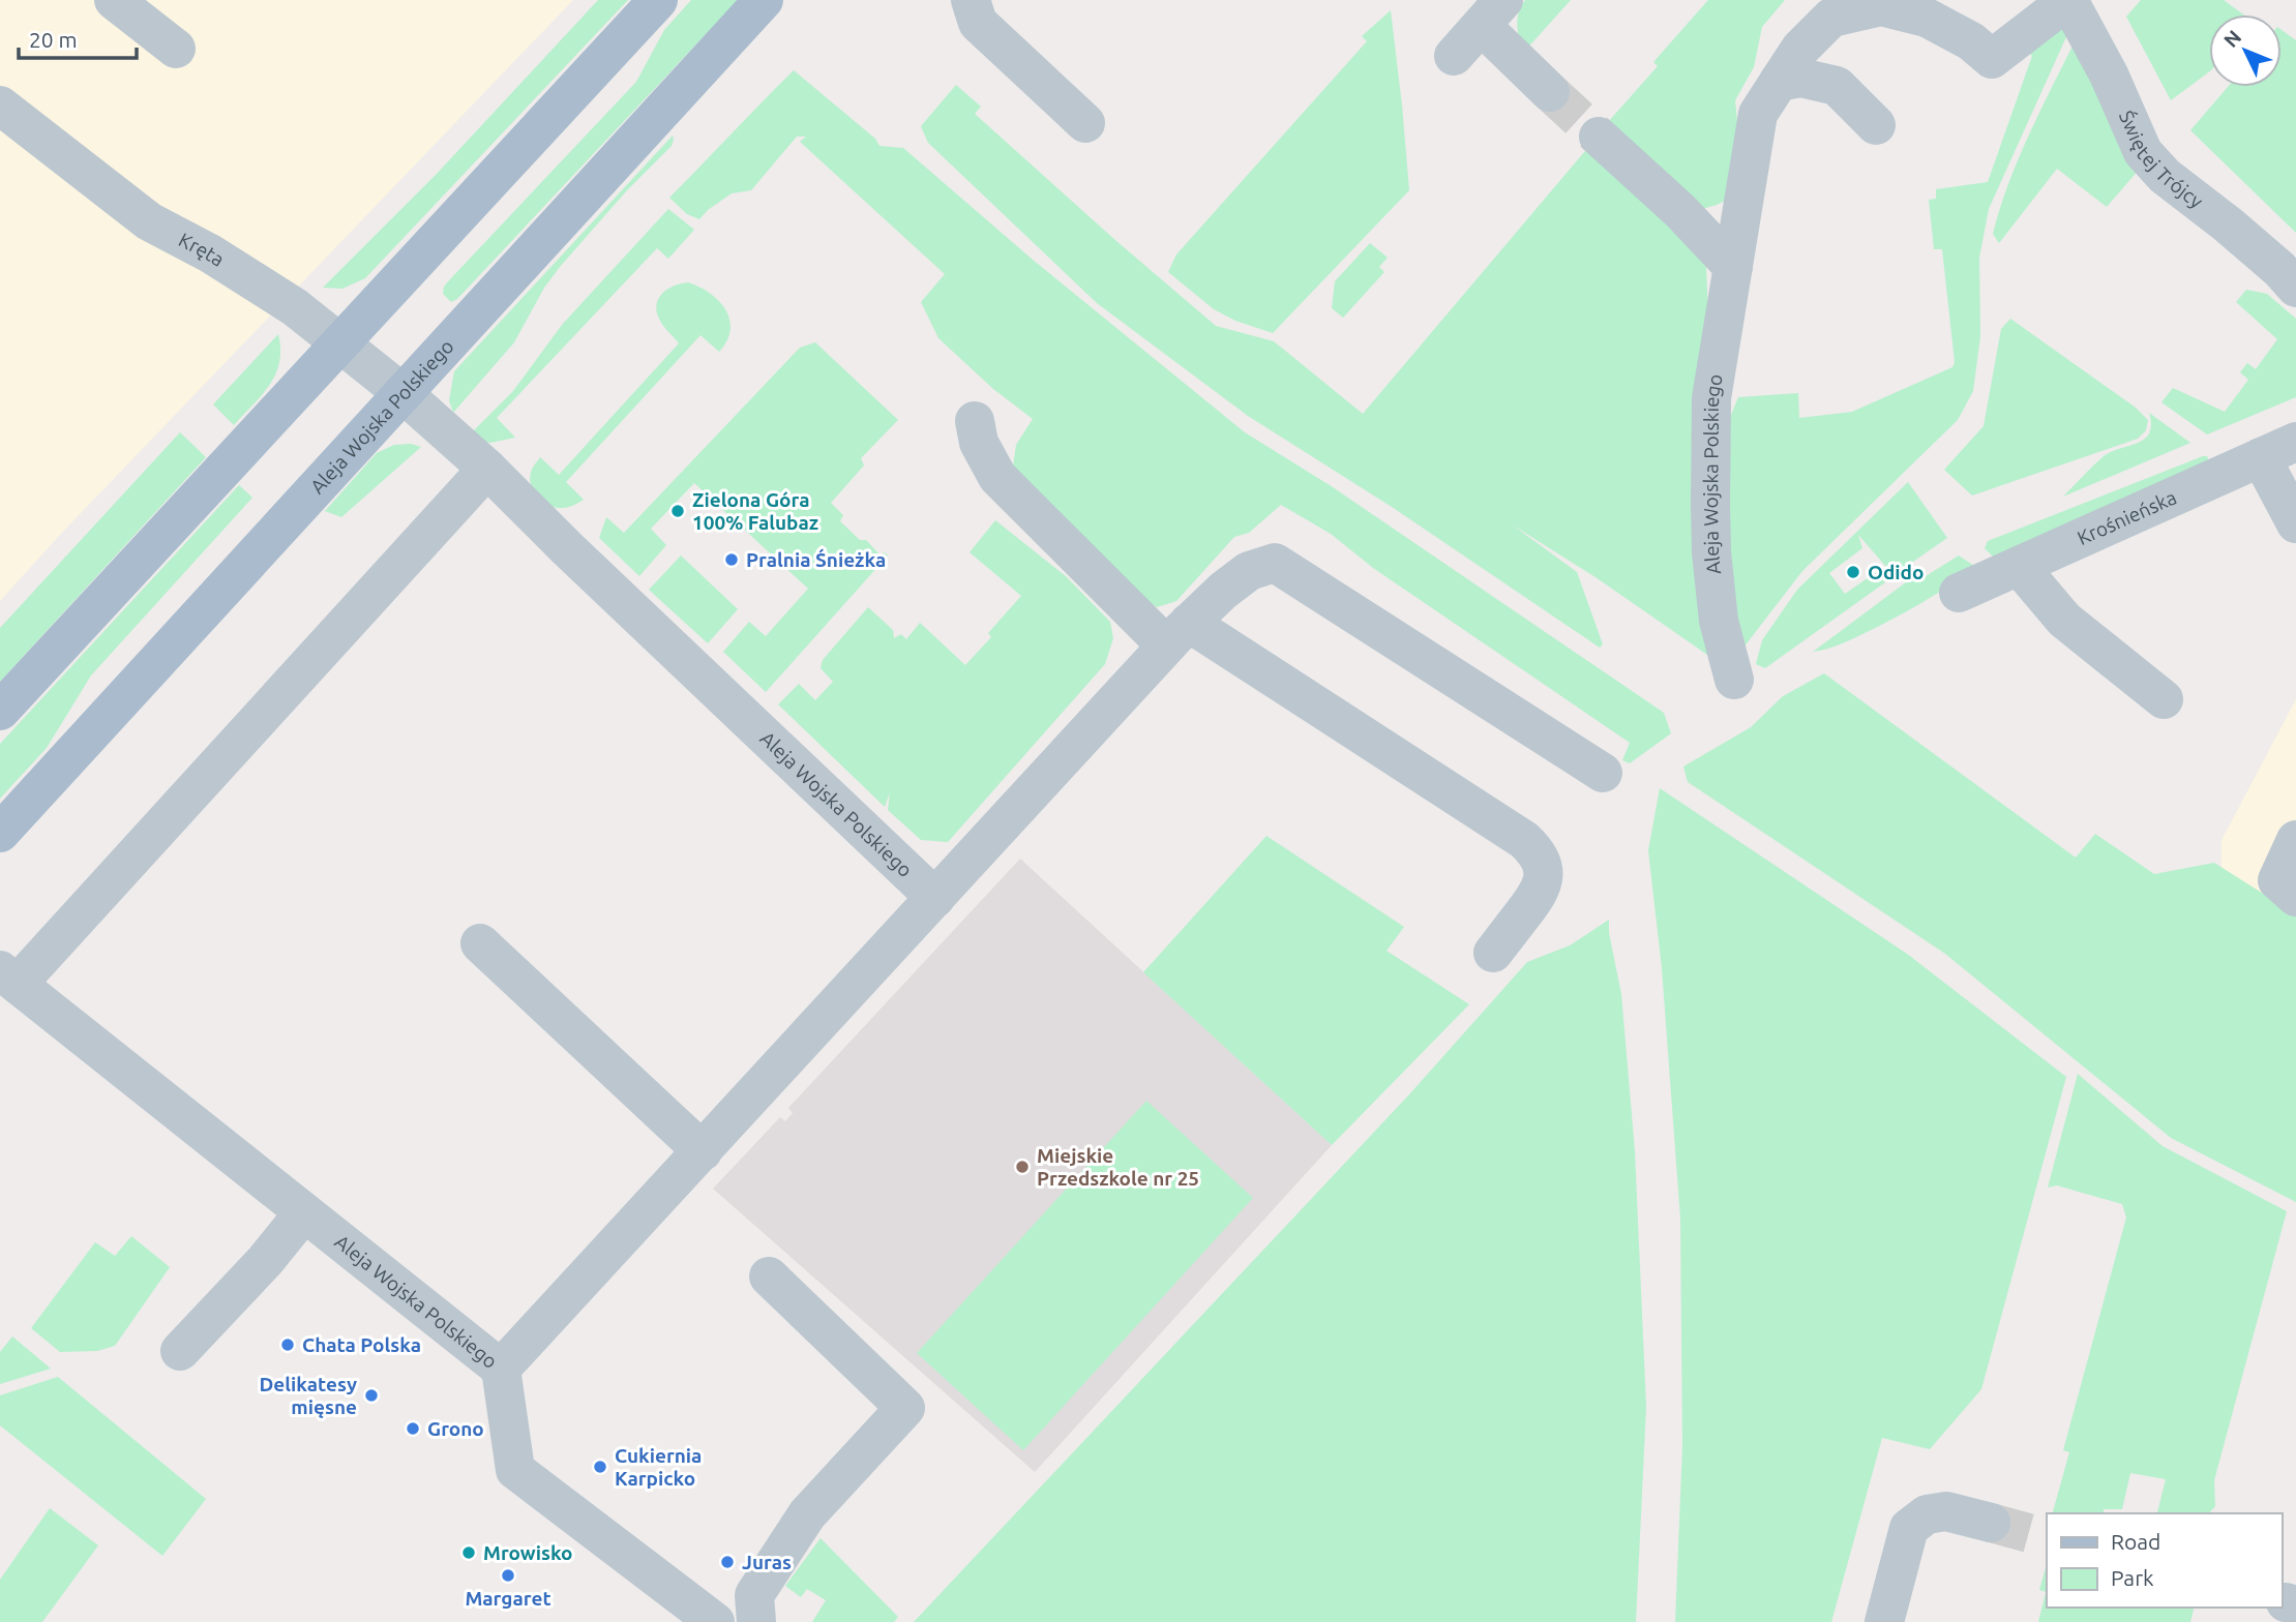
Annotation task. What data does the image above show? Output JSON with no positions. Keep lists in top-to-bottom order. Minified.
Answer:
{"streets":{"main road":["Aleja Wojska Polskiego"],"street":["Świętej Trójcy","Kręta","Krośnieńska"]},"crossings":[["Świętej Trójcy","Aleja Wojska Polskiego"],["Kręta","Aleja Wojska Polskiego"]],"places":["Zielona Góra 100% Falubaz","Pralnia Śnieżka","Odido","Miejskie Przedszkole nr 25","Chata Polska","Delikatesy mięsne","Grono","Cukiernia Karpicko","Mrowisko","Juras","Margaret"],"legend":["Road","Park"],"scale_bar":"20 m","north":"top left"}
